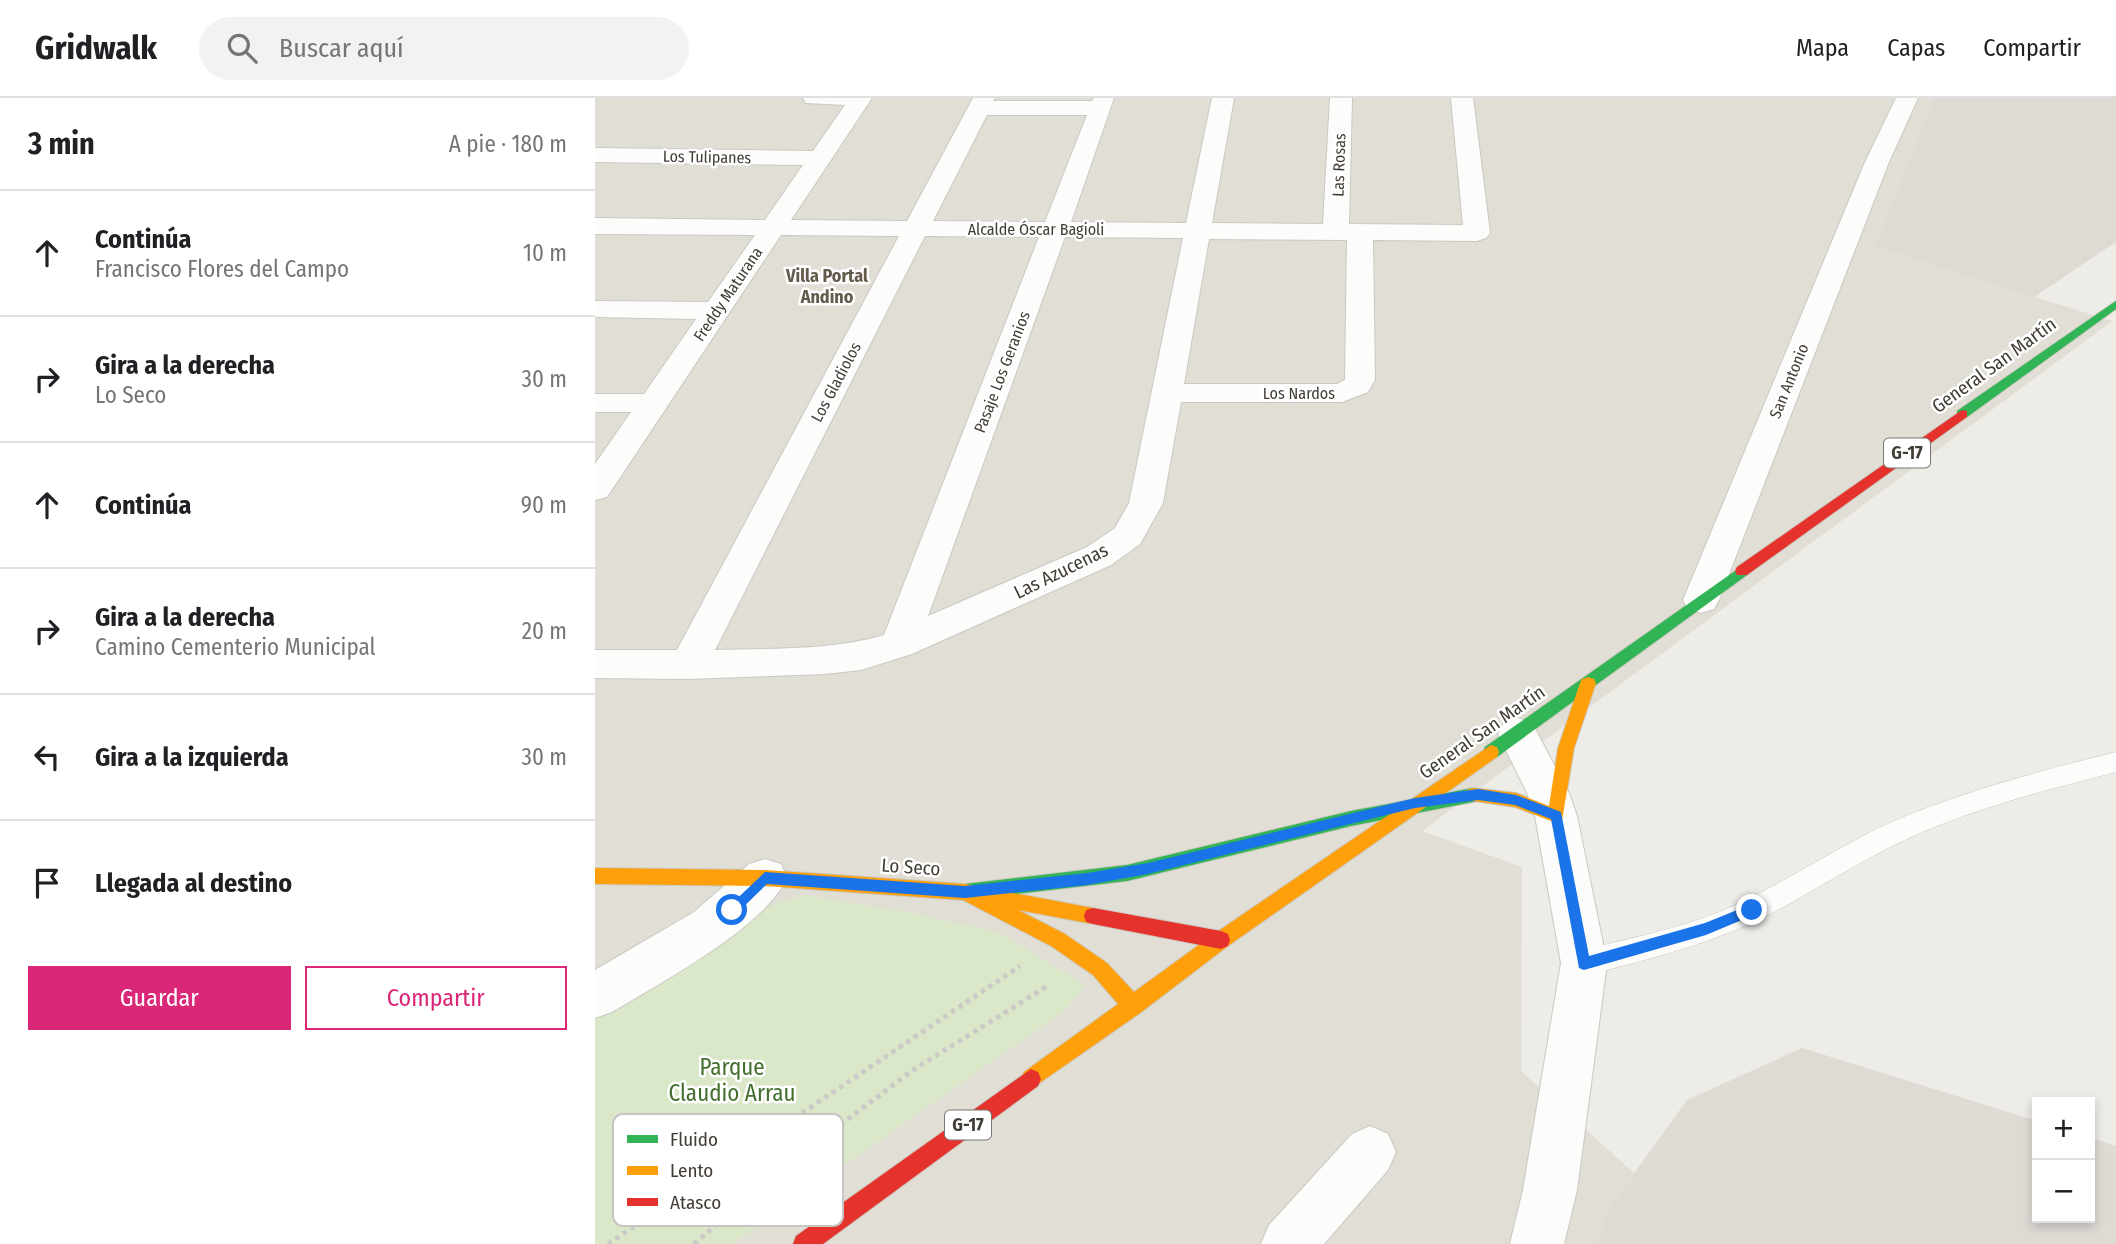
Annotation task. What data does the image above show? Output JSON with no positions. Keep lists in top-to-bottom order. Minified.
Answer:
{"streets":{"main road":["General San Martín","G-17","Lo Seco"],"street":["Los Tulipanes","Las Rosas","Alcalde Óscar Bagioli","Freddy Maturana","Pasaje Los Geranios","San Antonio","Los Gladiolos","Los Nardos","Las Azucenas"]},"crossings":[["Los Tulipanes","Freddy Maturana"],["Las Rosas","Alcalde Óscar Bagioli"],["Las Rosas","Los Nardos"],["Alcalde Óscar Bagioli","Freddy Maturana"],["Alcalde Óscar Bagioli","Pasaje Los Geranios"],["Alcalde Óscar Bagioli","Los Gladiolos"],["Alcalde Óscar Bagioli","Los Nardos"],["Alcalde Óscar Bagioli","Las Azucenas"],["General San Martín","San Antonio"],["General San Martín","Lo Seco"],["Pasaje Los Geranios","Los Gladiolos"],["Pasaje Los Geranios","Las Azucenas"],["Los Gladiolos","Las Azucenas"],["Los Nardos","Las Azucenas"]],"districts":["Villa Portal Andino"],"parks":["Parque Claudio Arrau"],"legend":["Fluido","Lento","Atasco"],"page":{"header":"Gridwalk","search":"Buscar aquí","nav":["Mapa","Capas","Compartir"],"heading":["3 min","A pie · 180 m"],"list":[["Continúa","Francisco Flores del Campo","10 m"],["Gira a la derecha","Lo Seco","30 m"],["Continúa","90 m"],["Gira a la derecha","Camino Cementerio Municipal","20 m"],["Gira a la izquierda","30 m"],"Llegada al destino"],"buttons":["Guardar","Compartir"],"map_buttons":["+","−"]}}
